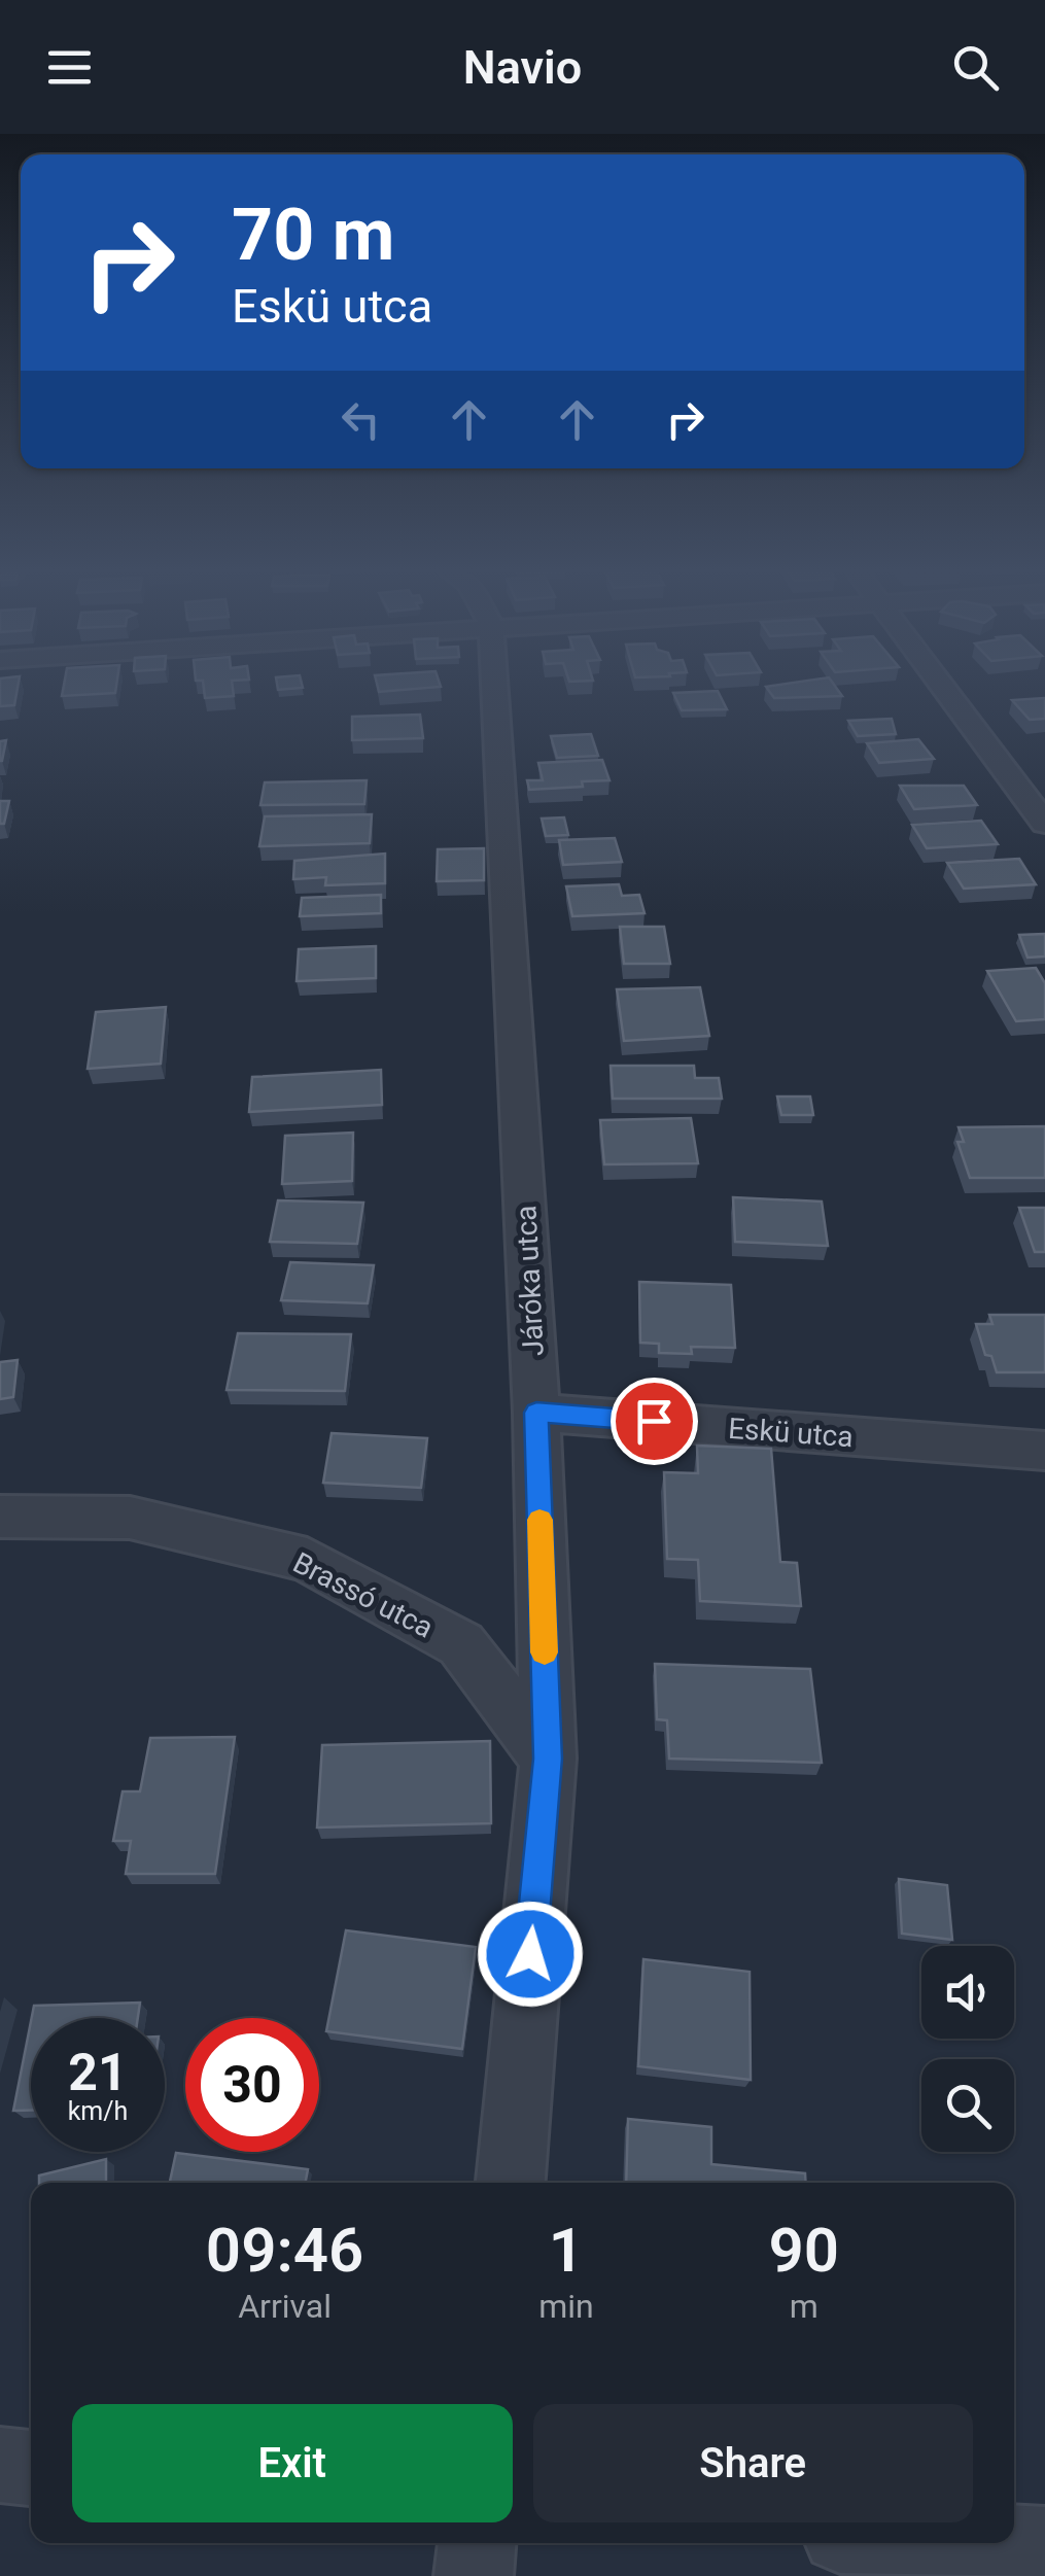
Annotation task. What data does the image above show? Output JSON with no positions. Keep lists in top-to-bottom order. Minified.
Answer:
{"streets":{"street":["Járóka utca","Eskü utca","Brassó utca"]},"crossings":[["Járóka utca","Eskü utca"],["Járóka utca","Brassó utca"]],"page":{"header":"Navio","turn":["70 m","Eskü utca"],"speed":"21 km/h","limit":"30","eta":["09:46","Arrival","1","min","90","m"],"buttons":["Exit","Share"]}}
